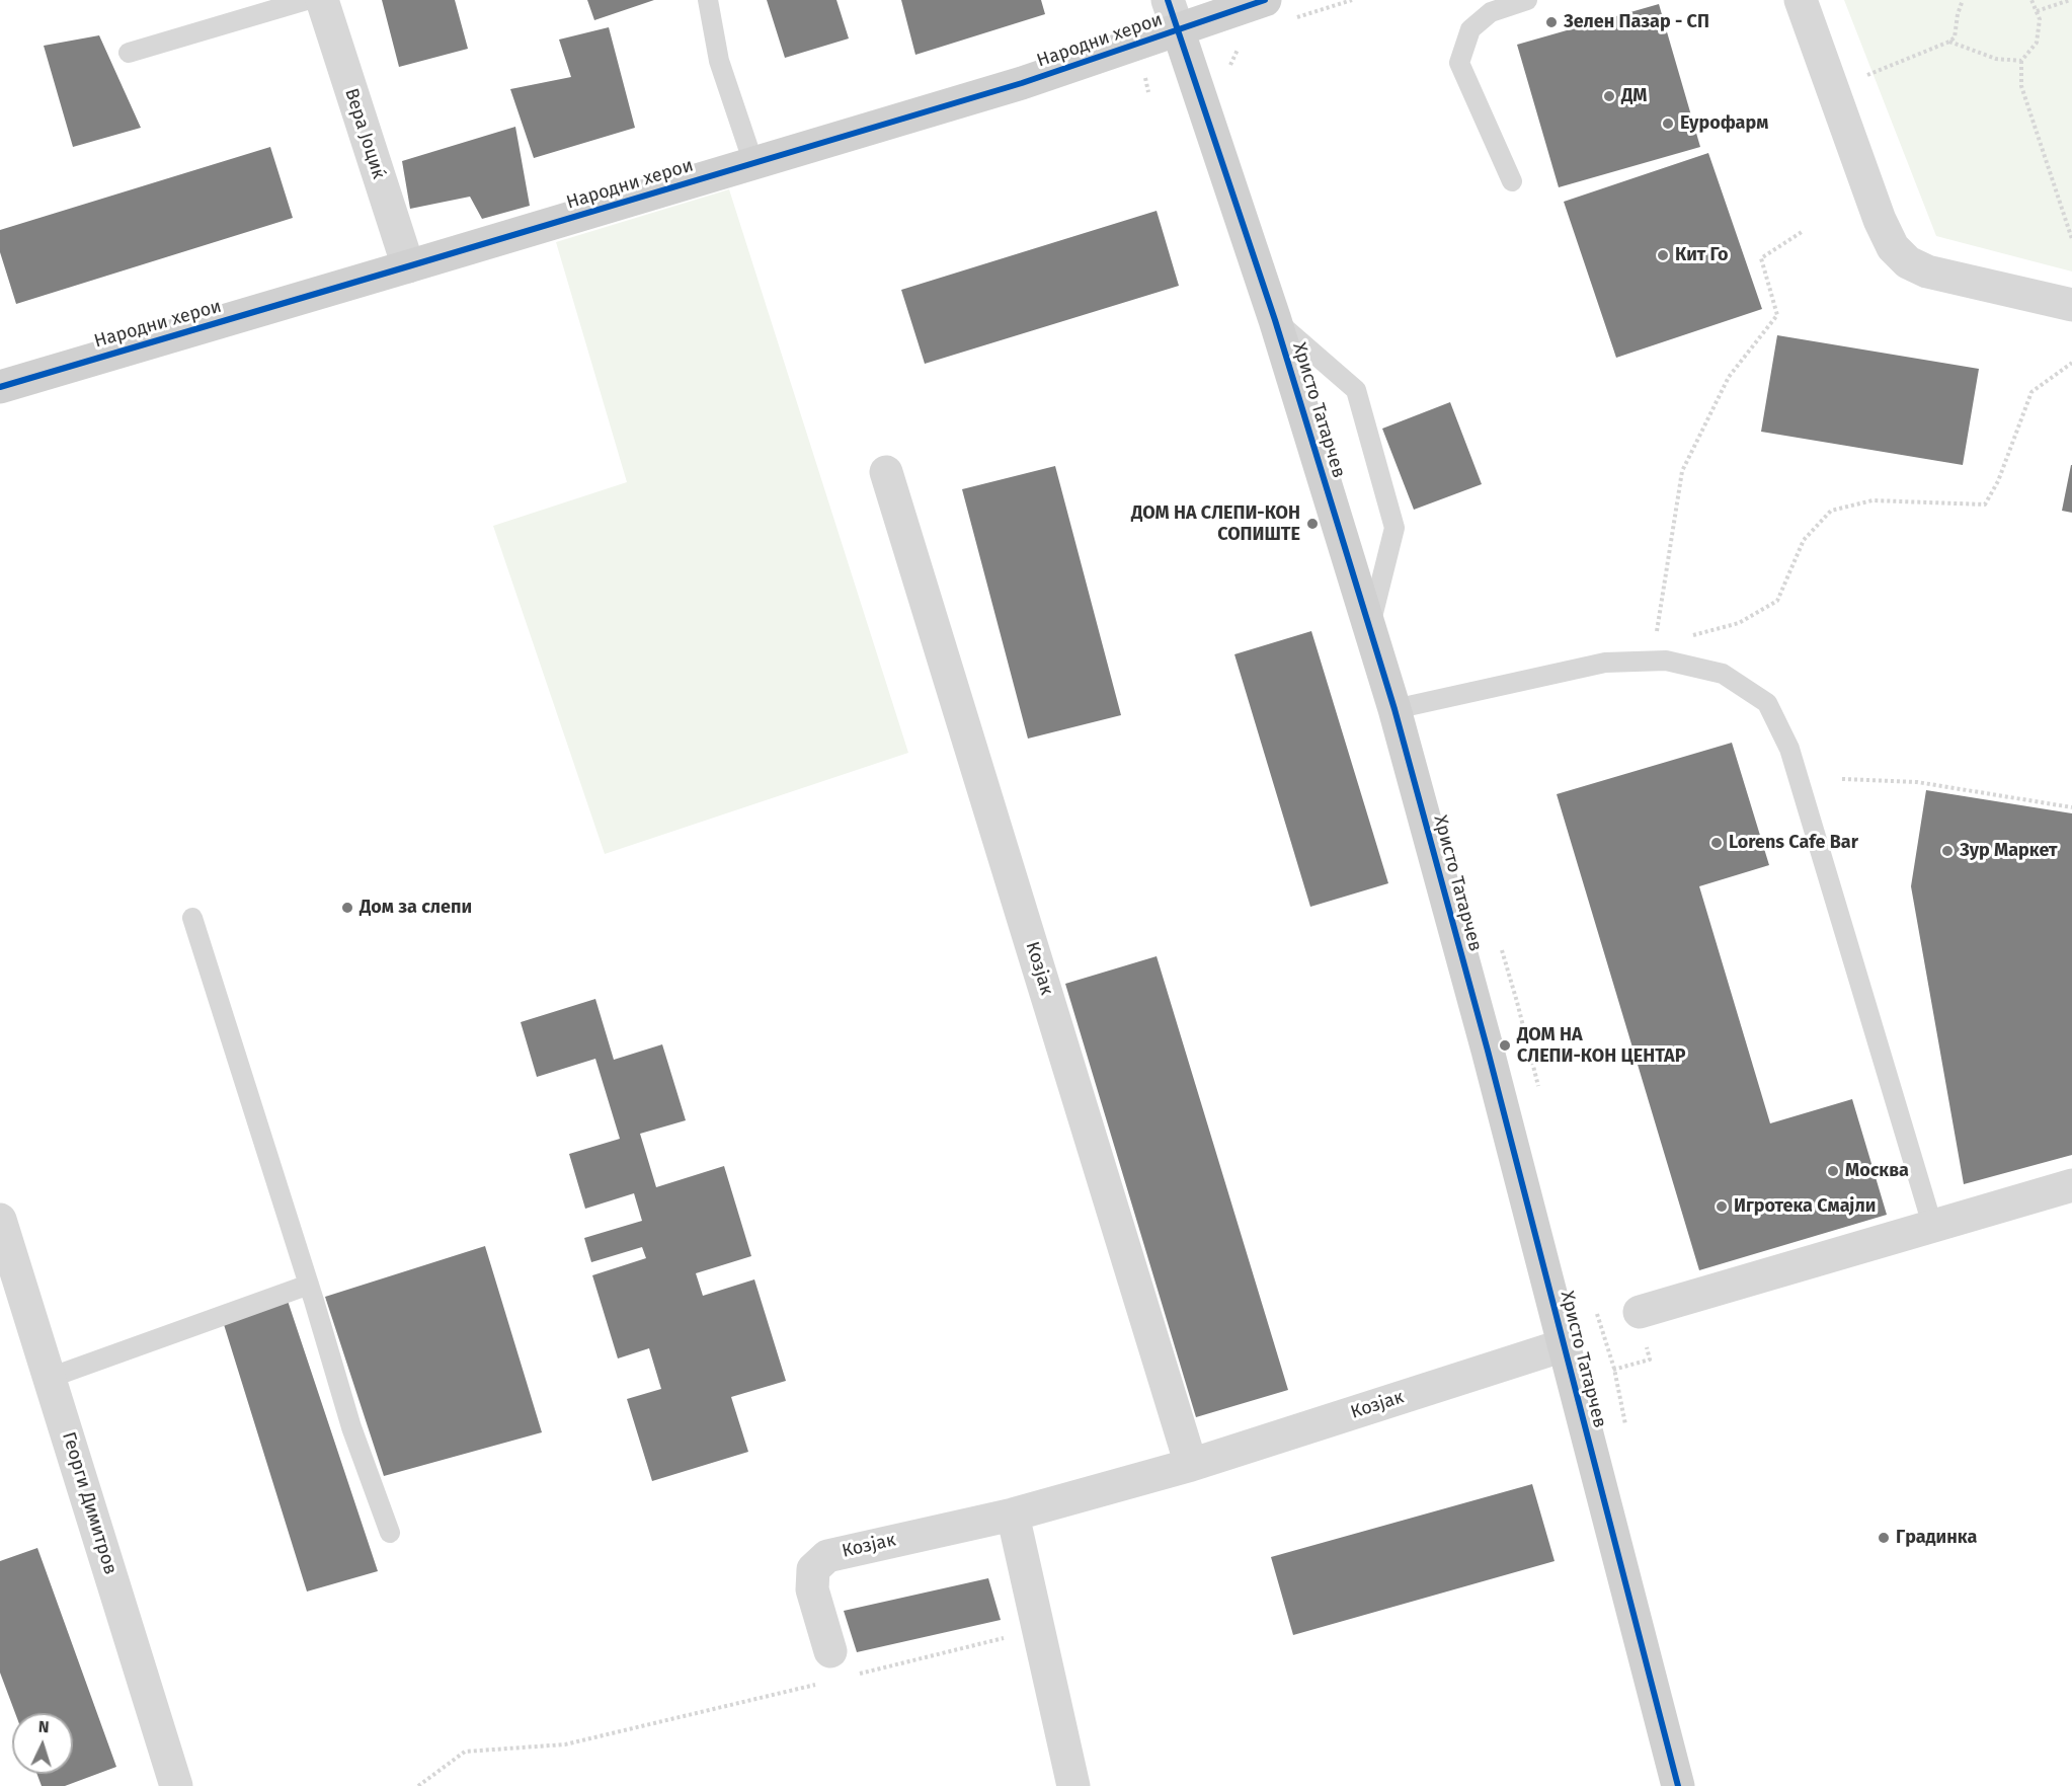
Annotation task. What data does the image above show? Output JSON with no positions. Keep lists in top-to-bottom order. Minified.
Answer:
{"streets":{"street":["Народни херои","Вера Јоциќ","Христо Татарчев","Козјак","Георги Димитров"]},"crossings":[["Народни херои","Вера Јоциќ"],["Народни херои","Христо Татарчев"],["Христо Татарчев","Козјак"]],"places":["Зелен Пазар - СП","ДМ","Еурофарм","Кит Го","ДОМ НА СЛЕПИ-КОН СОПИШТЕ","Lorens Cafe Bar","Зур Маркет","Дом за слепи","ДОМ НА СЛЕПИ-КОН ЦЕНТАР","Москва","Игротека Смајли","Градинка"],"north":"top"}
